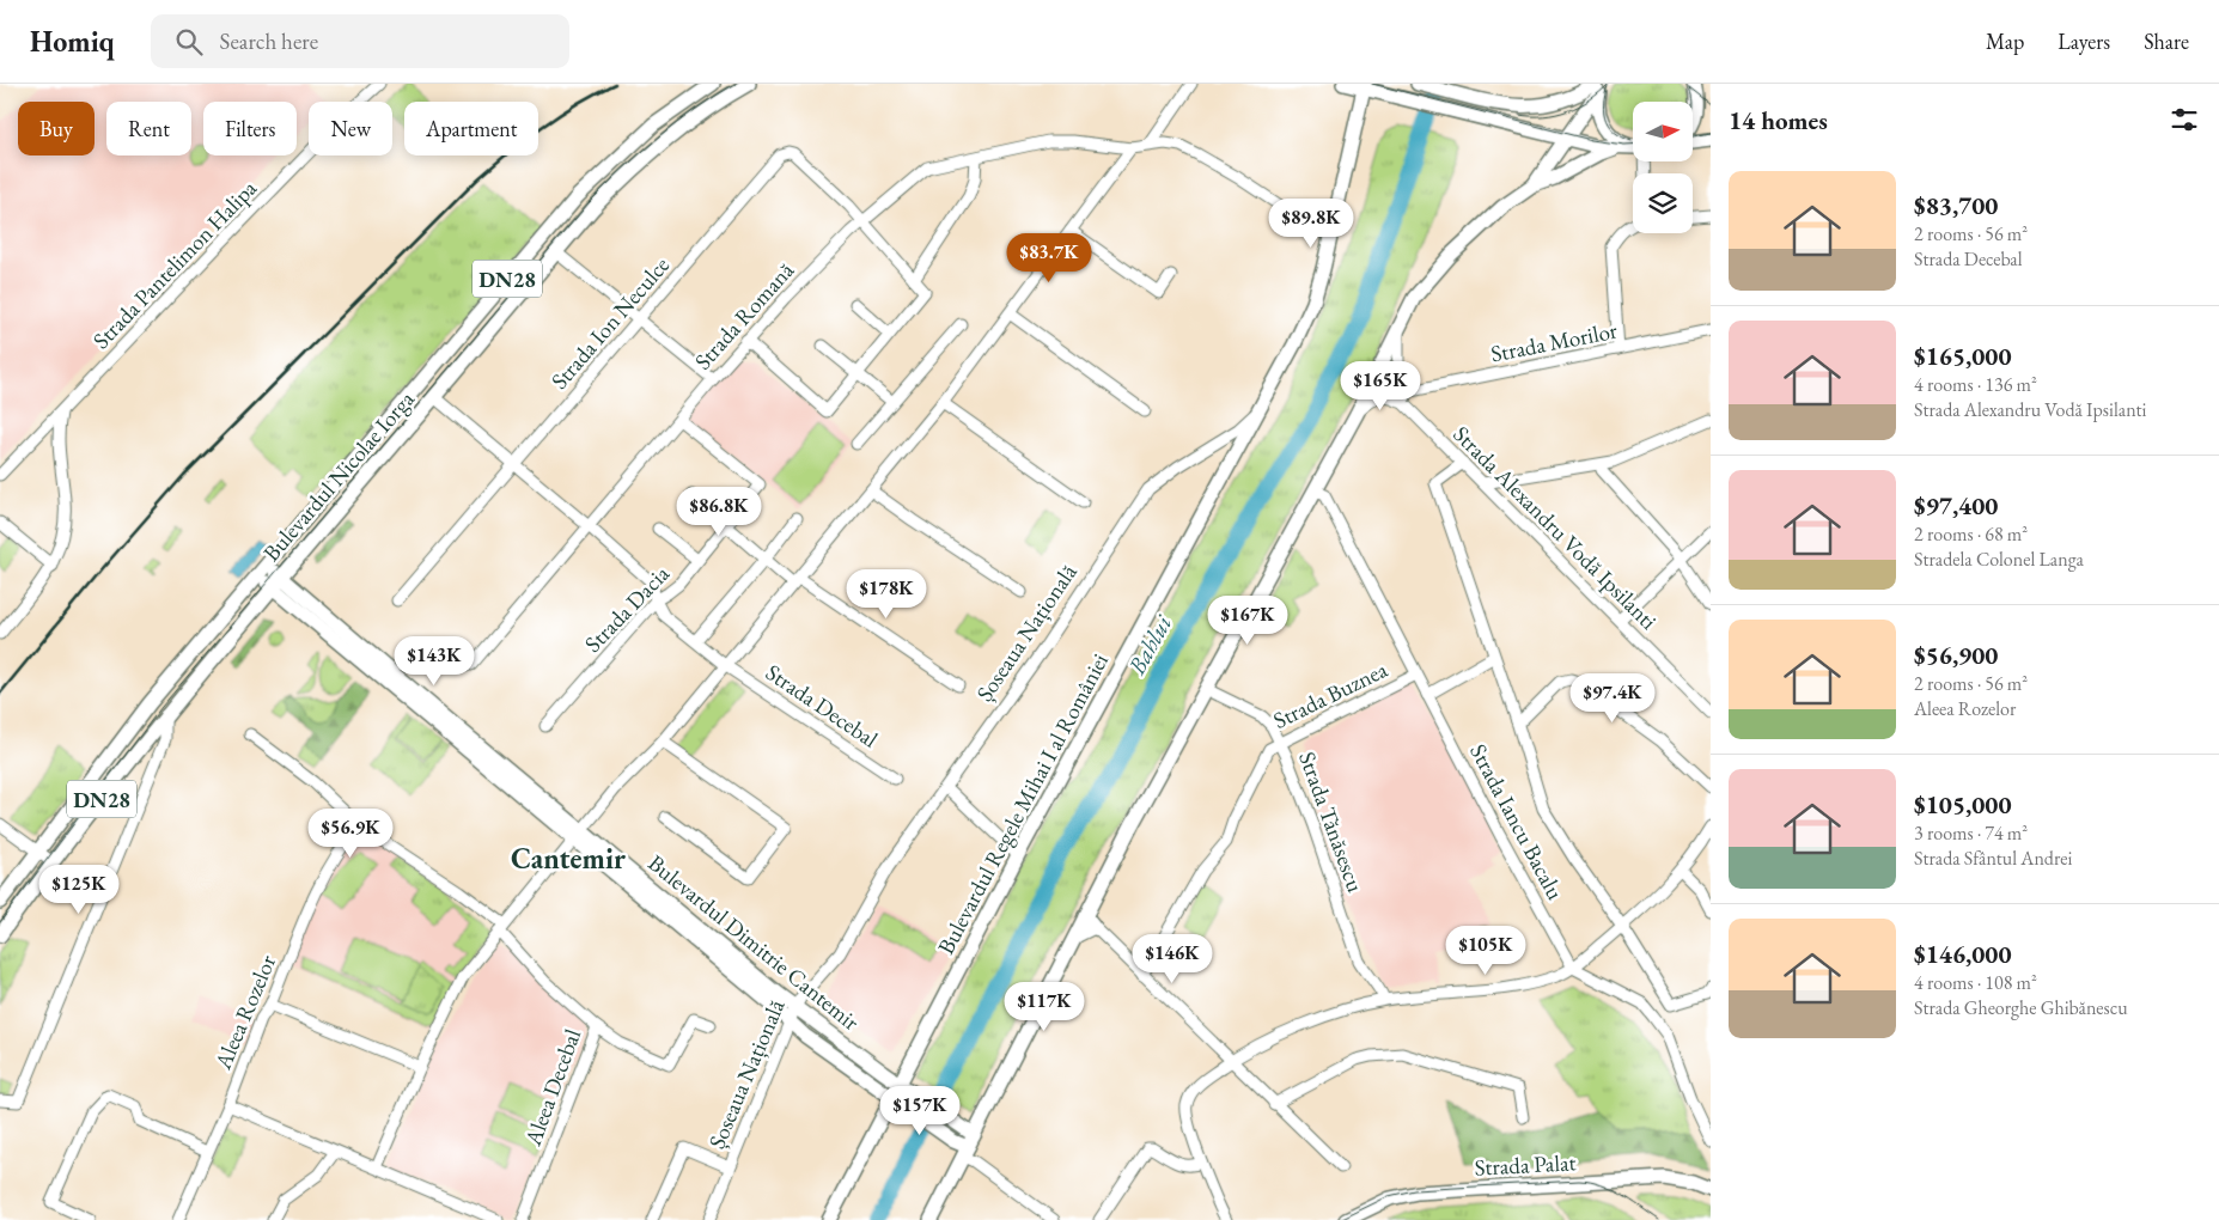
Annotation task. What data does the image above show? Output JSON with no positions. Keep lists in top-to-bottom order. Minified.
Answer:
{"streets":{"main road":["DN28","Bulevardul Nicolae Iorga","Șoseaua Națională","Bulevardul Regele Mihai I al României","Bulevardul Dimitrie Cantemir","Strada Palat"],"street":["Strada Pantelimon Halipa","Strada Romană","Strada Ion Neculce","Strada Morilor","Strada Alexandru Vodă Ipsilanti","Strada Dacia","Strada Buznea","Strada Decebal","Strada Tănăsescu","Strada Iancu Bacalu","Aleea Rozelor","Aleea Decebal"]},"crossings":[["Strada Romană","Strada Ion Neculce"],["Strada Romană","Strada Dacia"],["Strada Romană","Strada Decebal"],["Strada Ion Neculce","Strada Decebal"],["Strada Morilor","Strada Alexandru Vodă Ipsilanti"],["Bulevardul Nicolae Iorga","Strada Decebal"],["Bulevardul Nicolae Iorga","Bulevardul Dimitrie Cantemir"],["Strada Dacia","Strada Decebal"],["Șoseaua Națională","Bulevardul Regele Mihai I al României"],["Șoseaua Națională","Bulevardul Dimitrie Cantemir"],["Strada Buznea","Strada Tănăsescu"],["Strada Buznea","Strada Iancu Bacalu"],["Bulevardul Regele Mihai I al României","Bulevardul Dimitrie Cantemir"],["Aleea Rozelor","Aleea Decebal"]],"districts":["Cantemir"],"water":["Bahlui"],"north":"right","page":{"header":"Homiq","search":"Search here","nav":["Map","Layers","Share"],"heading":"14 homes","chip":["Buy","Rent","Filters","New","Apartment"],"list":[{"name":"$83,700","note":"2 rooms · 56 m² · Strada Decebal"},{"name":"$165,000","note":"4 rooms · 136 m² · Strada Alexandru Vodă Ipsilanti"},{"name":"$97,400","note":"2 rooms · 68 m² · Stradela Colonel Langa"},{"name":"$56,900","note":"2 rooms · 56 m² · Aleea Rozelor"},{"name":"$105,000","note":"3 rooms · 74 m² · Strada Sfântul Andrei"},{"name":"$146,000","note":"4 rooms · 108 m² · Strada Gheorghe Ghibănescu"}],"price":["$89.8K","$83.7K","$165K","$86.8K","$178K","$167K","$143K","$97.4K","$56.9K","$125K","$105K","$146K","$117K","$157K"]}}
